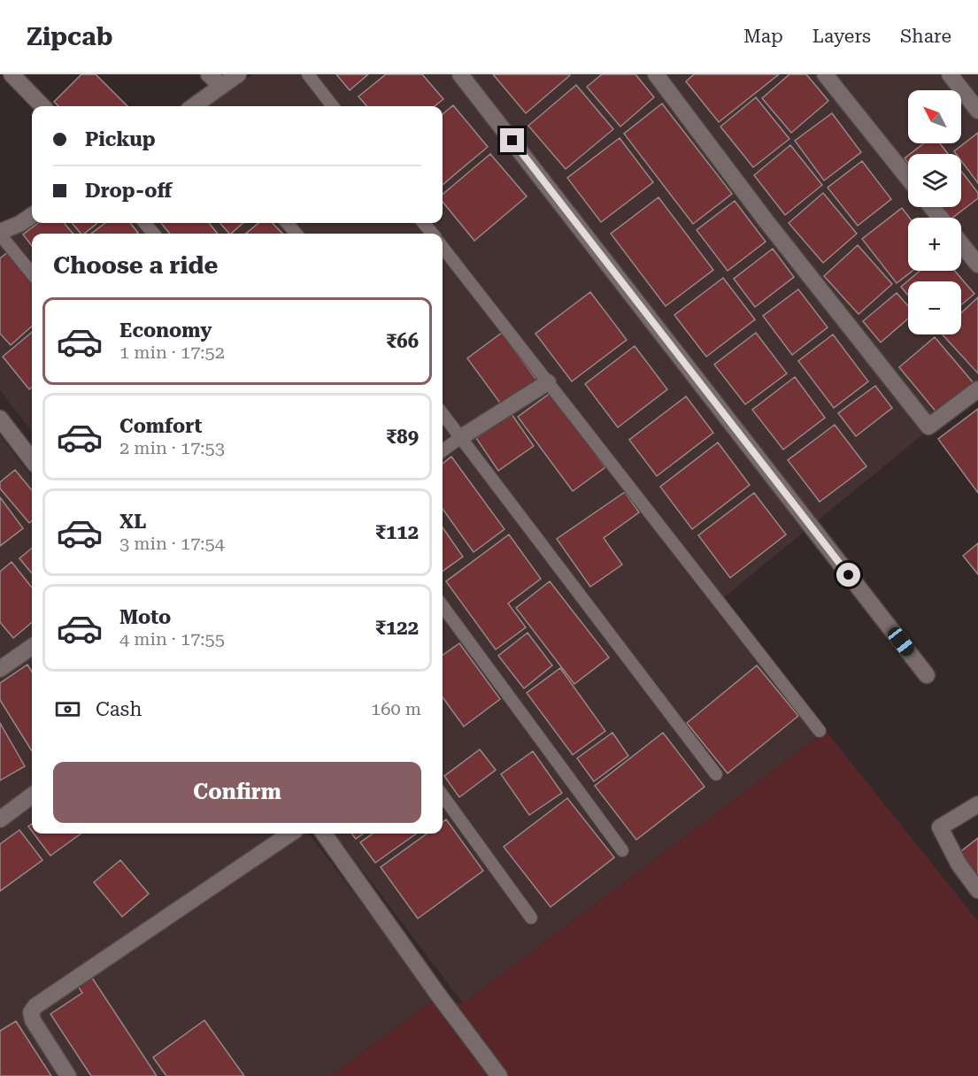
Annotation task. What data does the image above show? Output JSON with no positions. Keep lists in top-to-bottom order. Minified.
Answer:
{"north":"top left","page":{"header":"Zipcab","nav":["Map","Layers","Share"],"map_buttons":["+","−"],"banner":["Pickup","Drop-off"],"heading":"Choose a ride","list":[{"name":"Economy","note":"1 min · 17:52","value":"₹66"},{"name":"Comfort","note":"2 min · 17:53","value":"₹89"},{"name":"XL","note":"3 min · 17:54","value":"₹112"},{"name":"Moto","note":"4 min · 17:55","value":"₹122"}],"pay":["Cash","160 m"],"buttons":"Confirm"}}
